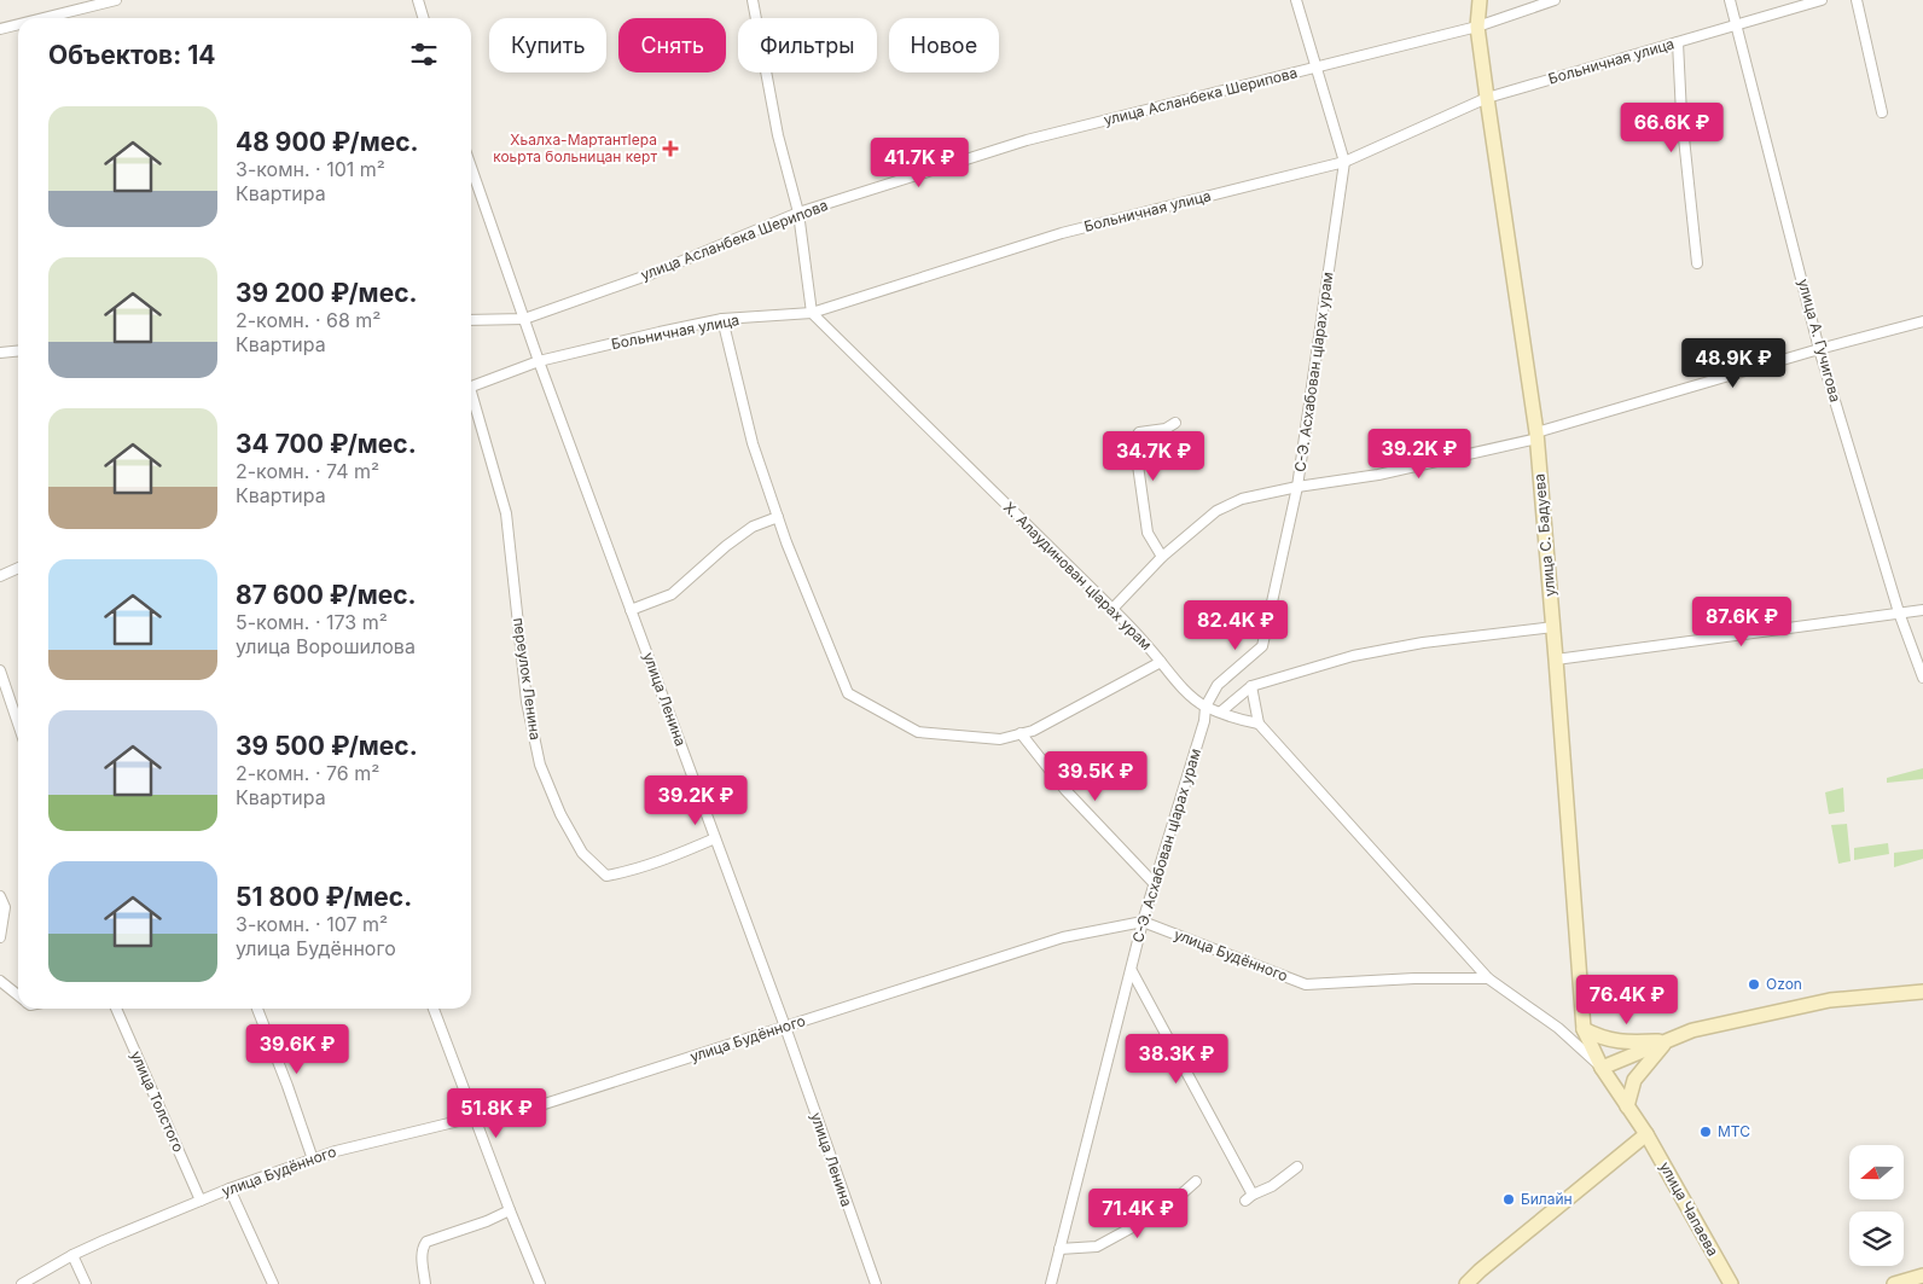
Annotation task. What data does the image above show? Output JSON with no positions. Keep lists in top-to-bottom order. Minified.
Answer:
{"streets":{"main road":["улица С. Бадуева","улица Чапаева"],"street":["Больничная улица","улица Асланбека Шерипова","улица А. Гучигова","С-Э. Асхабован цIарах урам","Х. Алаудинован цIарах урам","переулок Ленина","улица Ленина","улица Будённого","улица Толстого"]},"crossings":[["Больничная улица","улица А. Гучигова"],["Больничная улица","С-Э. Асхабован цIарах урам"],["Больничная улица","улица С. Бадуева"],["Больничная улица","Х. Алаудинован цIарах урам"],["Больничная улица","улица Ленина"],["улица Асланбека Шерипова","С-Э. Асхабован цIарах урам"],["улица Асланбека Шерипова","улица С. Бадуева"],["улица Асланбека Шерипова","улица Ленина"],["С-Э. Асхабован цIарах урам","Х. Алаудинован цIарах урам"],["С-Э. Асхабован цIарах урам","улица Будённого"],["улица С. Бадуева","улица Чапаева"],["переулок Ленина","улица Ленина"],["улица Ленина","улица Будённого"],["улица Будённого","улица Толстого"]],"places":{"health":["Хьалха-МартантIера коьрта больницан керт"],"other":["Ozon","МТС","Билайн"]},"north":"left","page":{"chip":["Купить","Снять","Фильтры","Новое"],"heading":"Объектов: 14","list":[{"name":"48 900 ₽/мес.","note":"3-комн. · 101 m² · Квартира"},{"name":"39 200 ₽/мес.","note":"2-комн. · 68 m² · Квартира"},{"name":"34 700 ₽/мес.","note":"2-комн. · 74 m² · Квартира"},{"name":"87 600 ₽/мес.","note":"5-комн. · 173 m² · улица Ворошилова"},{"name":"39 500 ₽/мес.","note":"2-комн. · 76 m² · Квартира"},{"name":"51 800 ₽/мес.","note":"3-комн. · 107 m² · улица Будённого"}],"price":["66.6K ₽","41.7K ₽","48.9K ₽","39.2K ₽","34.7K ₽","87.6K ₽","82.4K ₽","39.5K ₽","39.2K ₽","76.4K ₽","39.6K ₽","38.3K ₽","51.8K ₽","71.4K ₽"]}}
